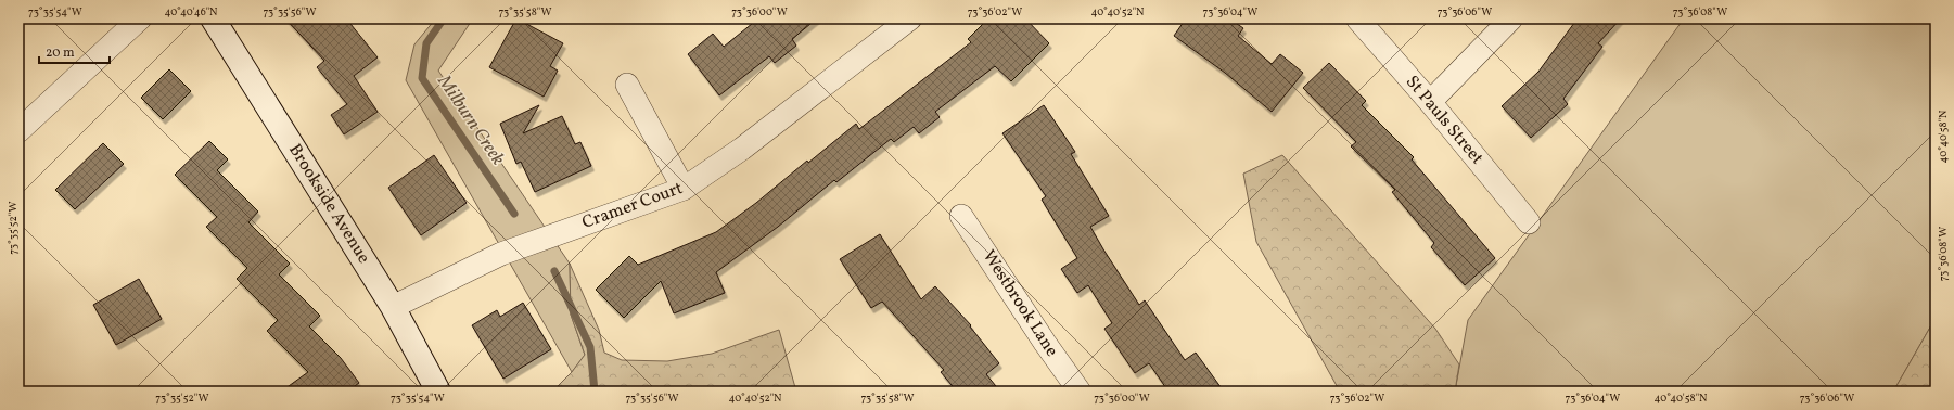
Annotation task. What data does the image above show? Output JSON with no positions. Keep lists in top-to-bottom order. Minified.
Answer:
{"streets":{"main road":["Brookside Avenue"],"street":["St Pauls Street","Cramer Court","Westbrook Lane"]},"crossings":[["Brookside Avenue","Cramer Court"]],"water":["Milburn Creek"],"scale_bar":"20 m","coordinates":["73°35'54\"W","40°40'46\"N","73°35'56\"W","73°35'58\"W","73°36'00\"W","73°36'02\"W","40°40'52\"N","73°36'04\"W","73°36'06\"W","73°36'08\"W","40°40'58\"N","73°35'52\"W"]}
